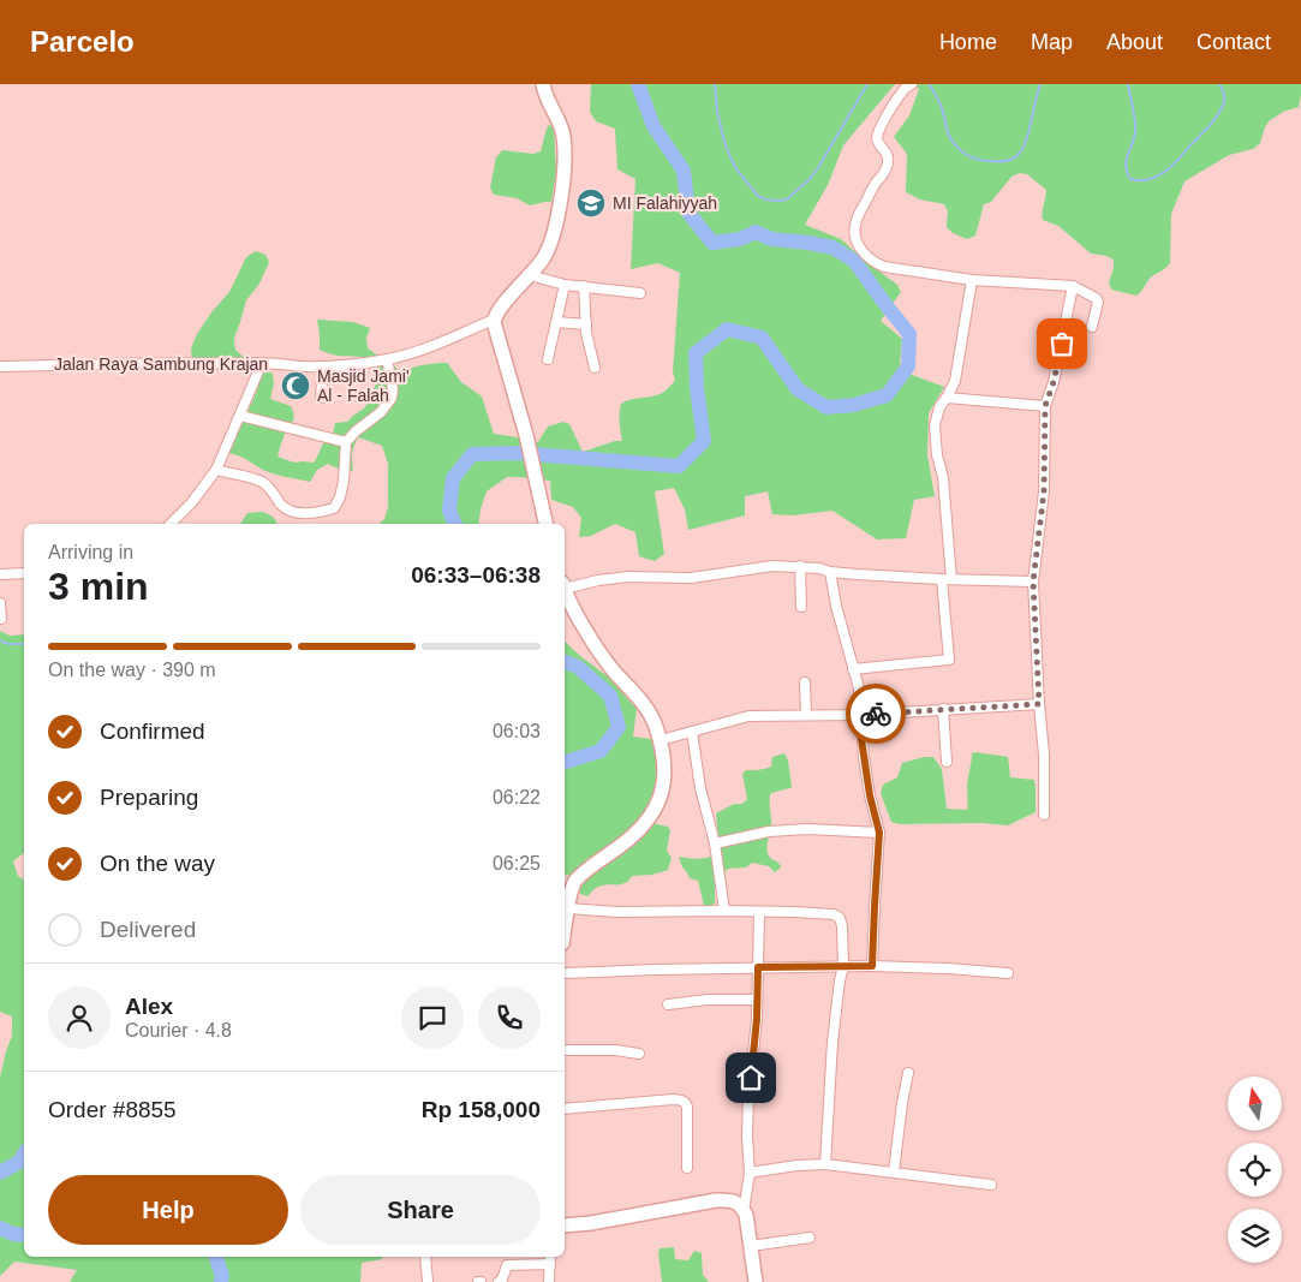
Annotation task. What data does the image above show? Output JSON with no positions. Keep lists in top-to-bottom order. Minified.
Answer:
{"streets":{"street":["Jalan Raya Sambung Krajan"]},"places":{"school or university":["MI Falahiyyah"],"mosque":["Masjid Jami' Al - Falah"]},"north":"top","page":{"header":"Parcelo","nav":["Home","Map","About","Contact"],"heading":["3 min","Arriving in","06:33–06:38"],"panel":["Alex","Courier · 4.8","Order #8855","Rp 158,000"],"bar":"On the way · 390 m","list":[["Confirmed","06:03"],["Preparing","06:22"],["On the way","06:25"],"Delivered"],"buttons":["Help","Share"]}}
